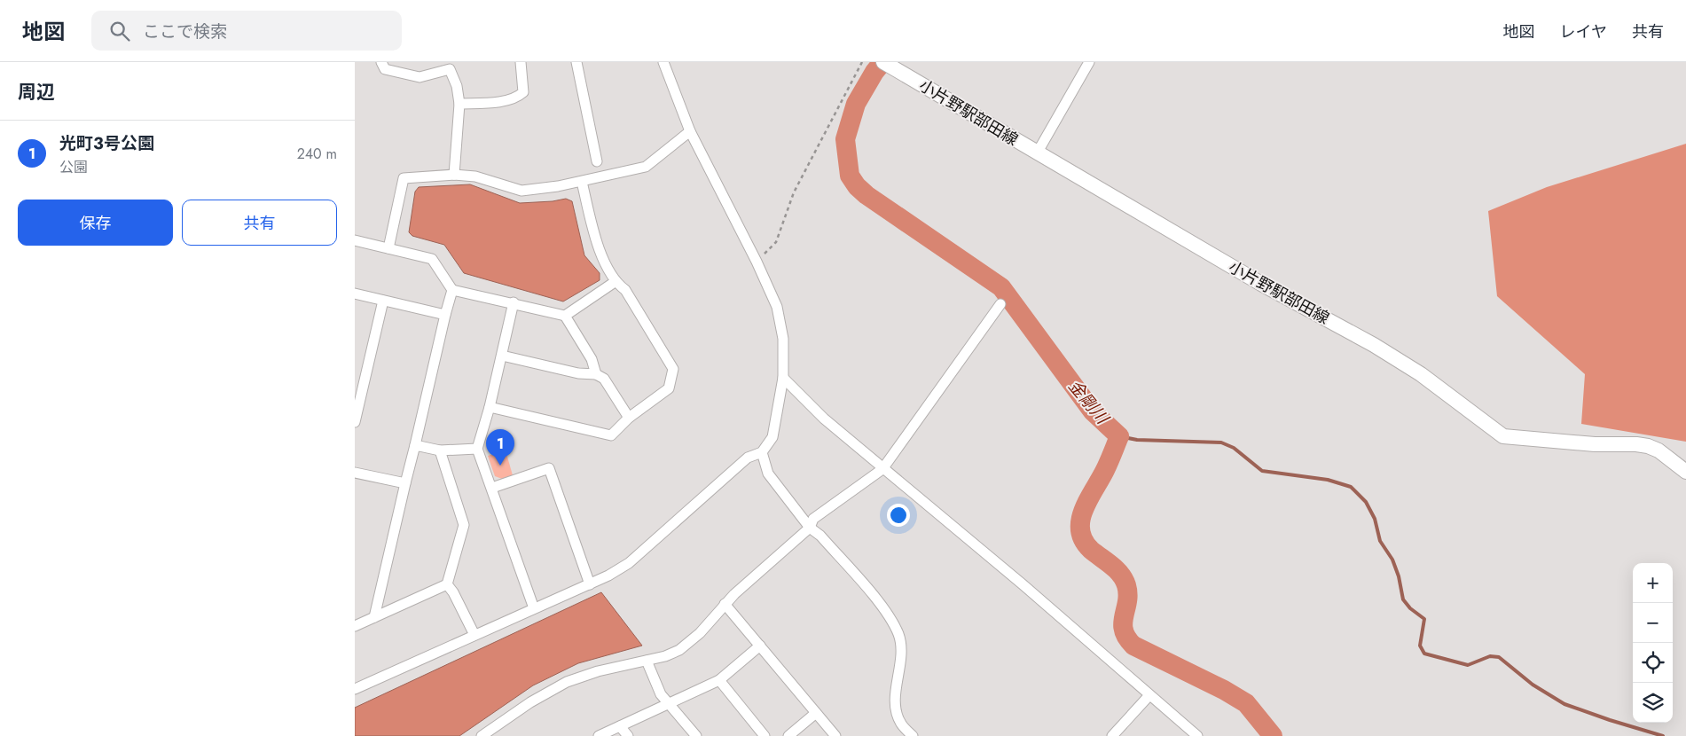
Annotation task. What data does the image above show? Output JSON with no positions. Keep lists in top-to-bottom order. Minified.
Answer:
{"streets":{"main road":["小片野駅部田線"]},"water":["金剛川"],"page":{"header":"地図","search":"ここで検索","nav":["地図","レイヤ","共有"],"heading":"周辺","list":[{"mark":"1","name":"光町３号公園","note":"公園","value":"240 m"}],"buttons":["保存","共有"],"pins":"1","map_buttons":["+","−"]}}
